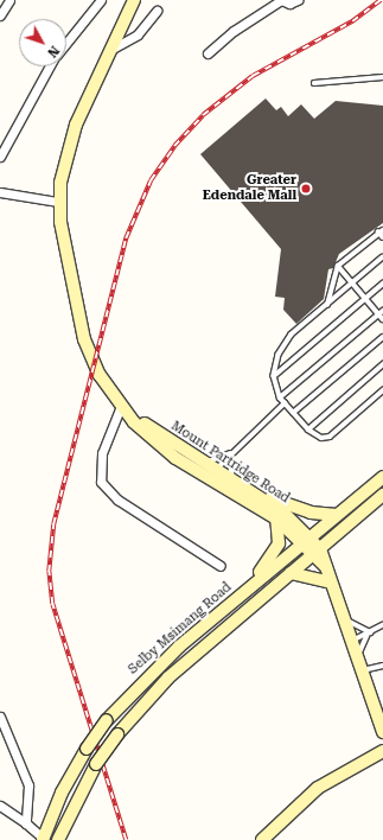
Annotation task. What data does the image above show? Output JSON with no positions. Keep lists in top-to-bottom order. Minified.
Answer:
{"streets":{"street":["Mount Partridge Road","Selby Msimang Road"]},"crossings":[["Mount Partridge Road","Selby Msimang Road"]],"places":["Greater Edendale Mall"],"north":"bottom right"}
